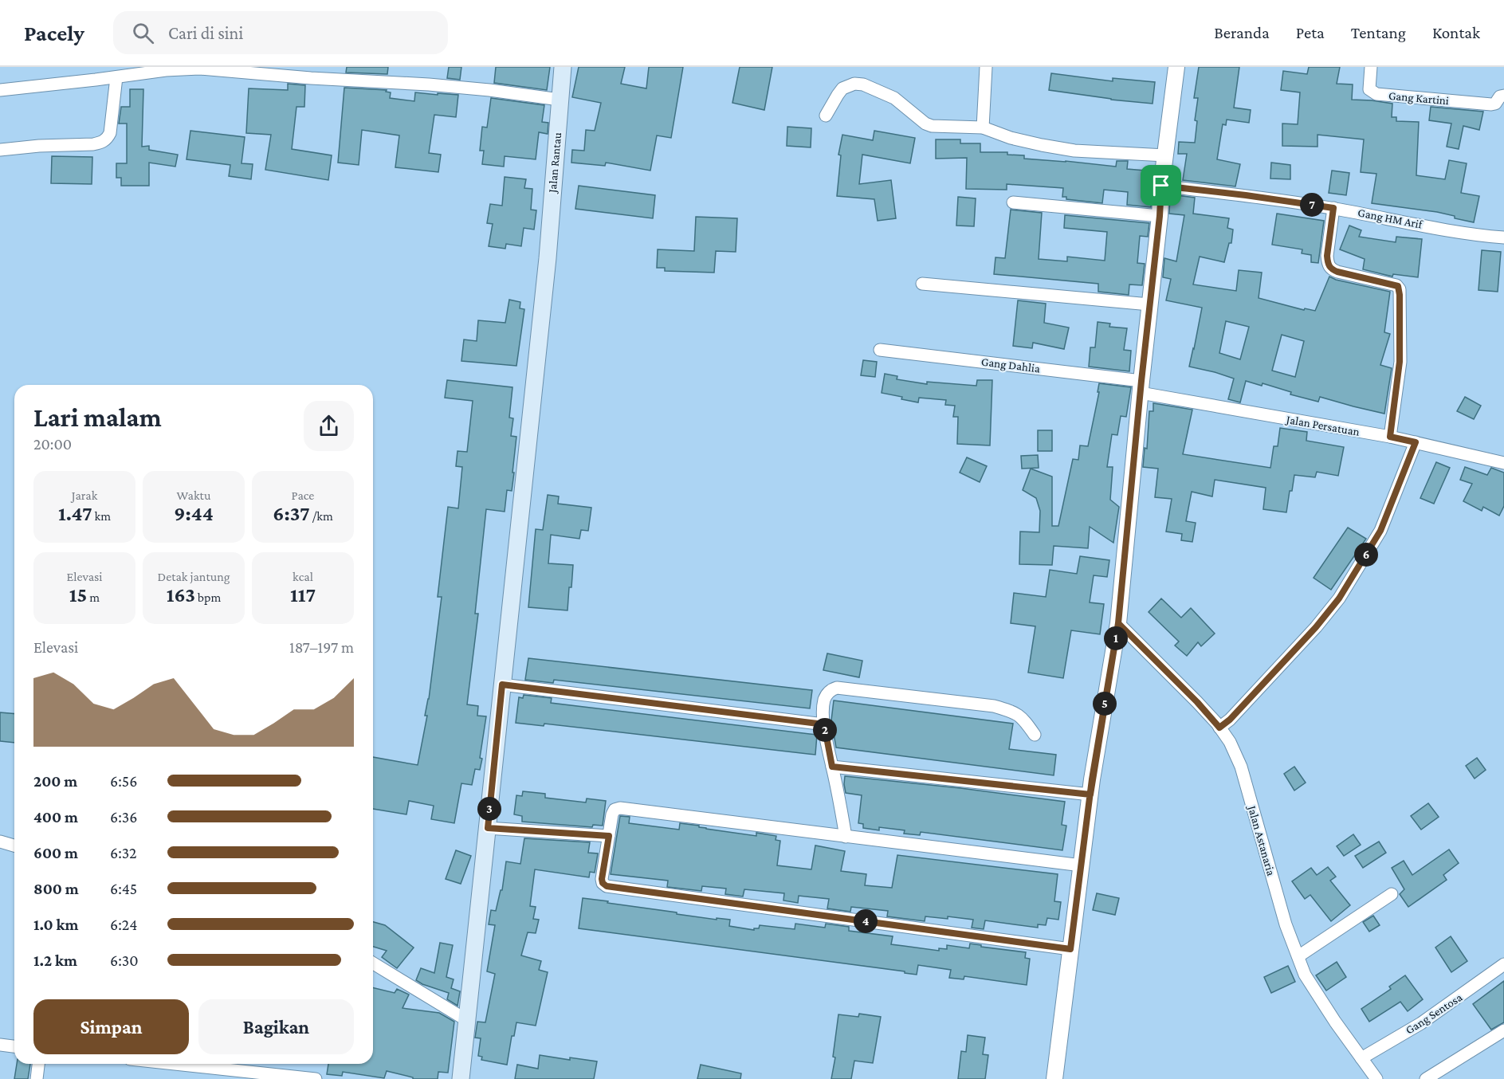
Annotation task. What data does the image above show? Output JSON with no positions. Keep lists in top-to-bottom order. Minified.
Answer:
{"streets":{"main road":["Jalan Rantau"],"street":["Gang Kartini","Gang HM Arif","Gang Dahlia","Jalan Persatuan","Jalan Astanaria","Gang Sentosa"]},"crossings":[["Gang Dahlia","Jalan Persatuan"],["Jalan Astanaria","Gang Sentosa"]],"page":{"header":"Pacely","search":"Cari di sini","nav":["Beranda","Peta","Tentang","Kontak"],"pins":["7","6","1","5","2","3","4"],"heading":["Lari malam","20:00"],"stats":[["Jarak","1.47 km"],["Waktu","9:44"],["Pace","6:37 /km"],["Elevasi","15 m"],["Detak jantung","163 bpm"],["kcal","117"]],"chart":["Elevasi","187–197 m"],"list":[{"name":"200 m","note":"6:56"},{"name":"400 m","note":"6:36"},{"name":"600 m","note":"6:32"},{"name":"800 m","note":"6:45"},{"name":"1.0 km","note":"6:24"},{"name":"1.2 km","note":"6:30"}],"buttons":["Simpan","Bagikan"]}}
